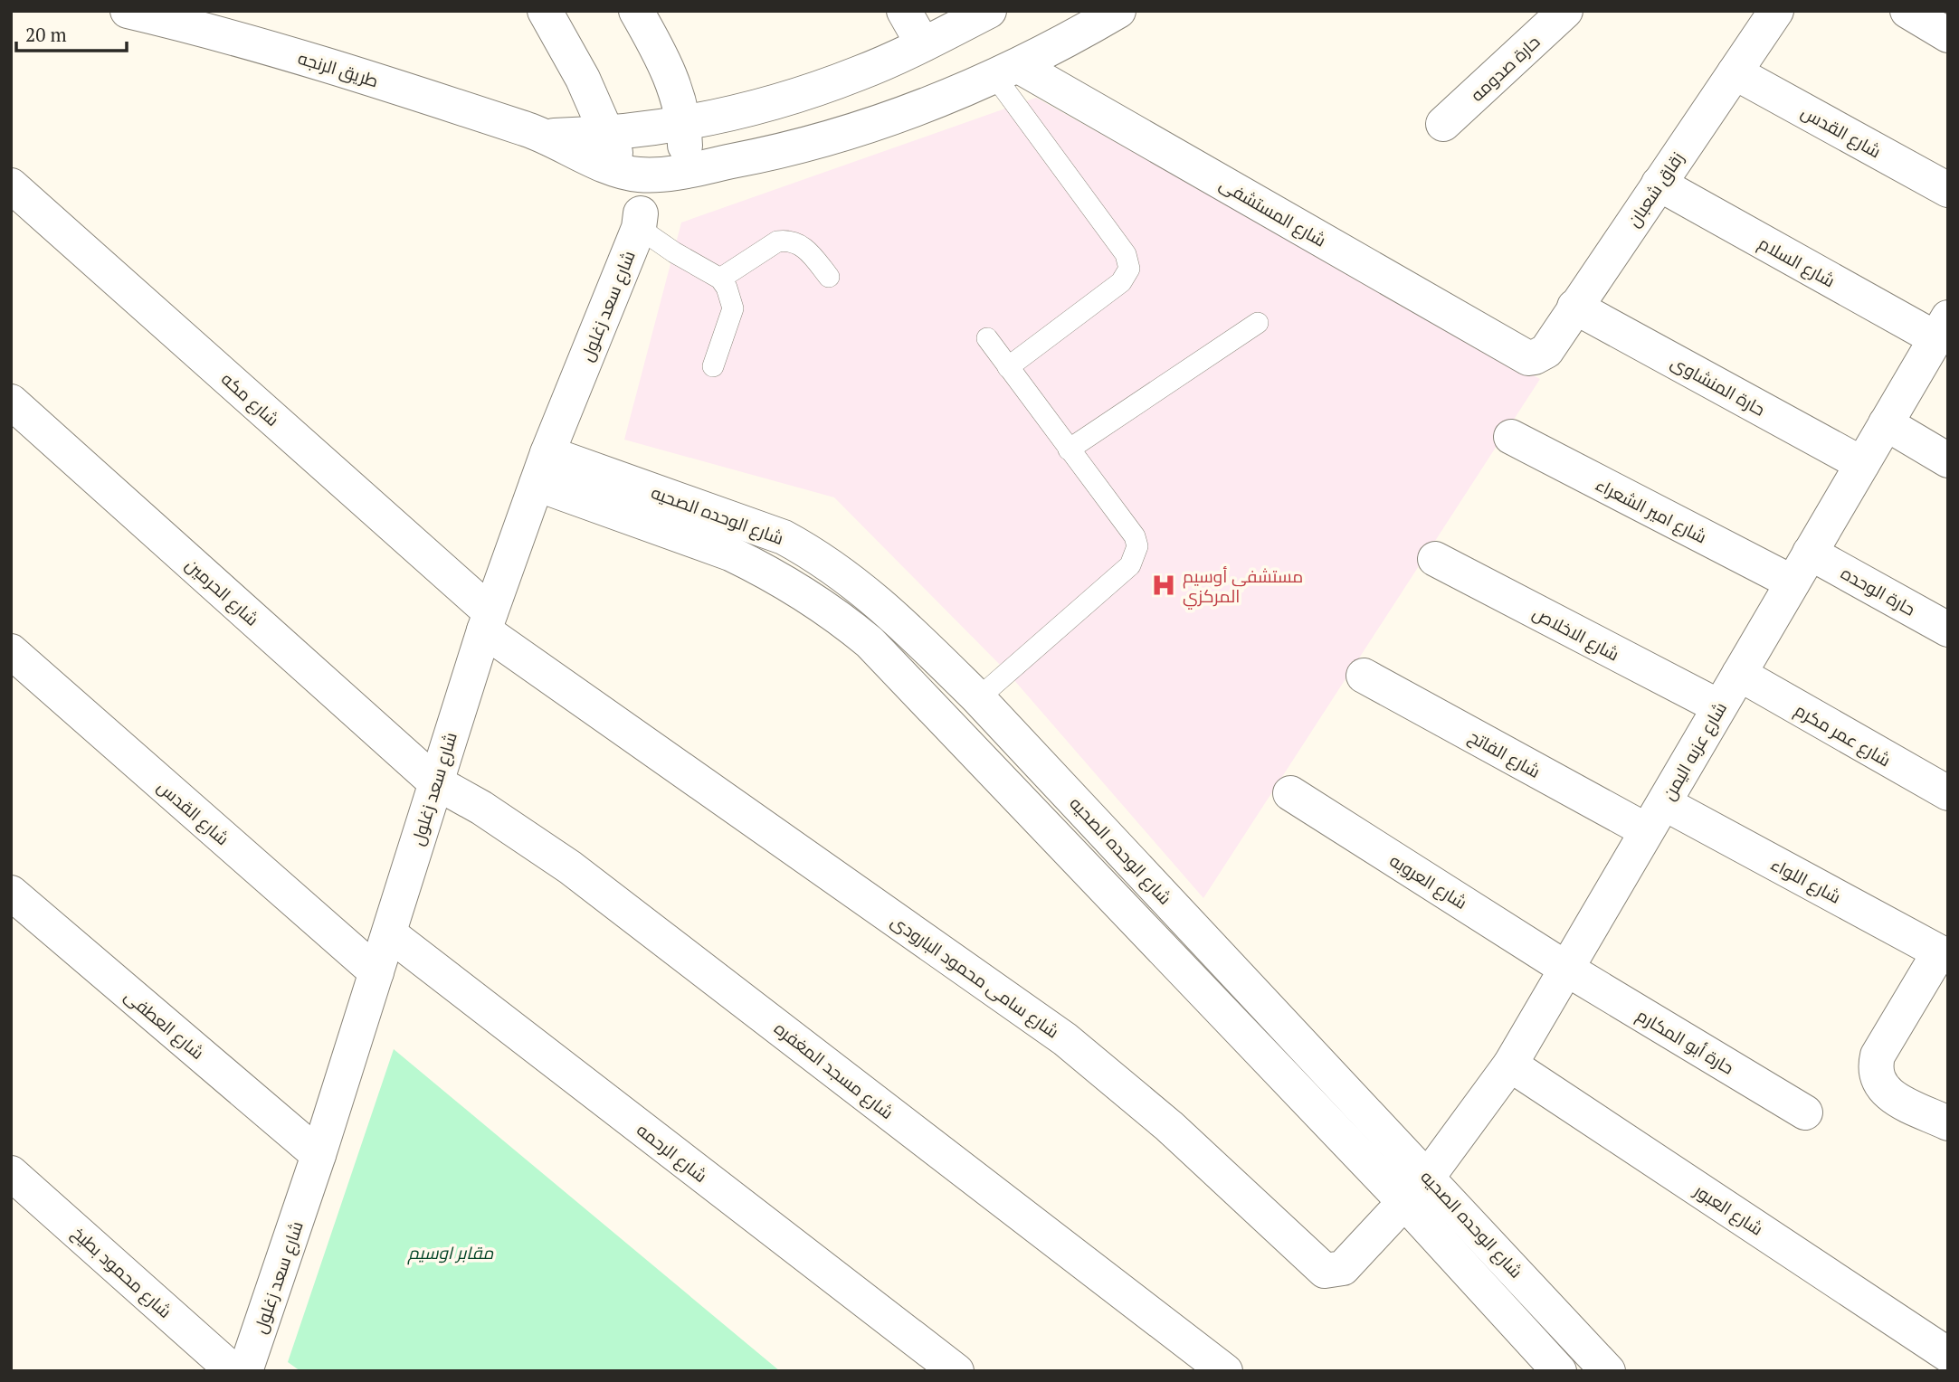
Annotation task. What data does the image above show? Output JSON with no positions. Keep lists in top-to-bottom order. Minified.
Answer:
{"streets":{"street":["حارة صدومه","طريق الرنجه","شارع القدس","زقاق شعبان","شارع المستشفى","شارع السلام","شارع سعد زغلول","حارة المنشاوى","شارع مكه","شارع امير الشعراء","شارع الوحده الصحيه","حارة الوحده","شارع الحرمين","شارع الاخلاص","شارع عمر مكرم","شارع عزبه اليمن","شارع الفاتح","شارع اللواء","شارع العروبه","شارع سامى محمود البارودى","شارع العطفى","حارة أبو المكارم","شارع مسجد المغفره","شارع الرحمه","شارع العبور","شارع محمود بطيخ"]},"crossings":[["شارع القدس","زقاق شعبان"],["شارع القدس","شارع سعد زغلول"],["زقاق شعبان","شارع المستشفى"],["زقاق شعبان","شارع السلام"],["زقاق شعبان","حارة المنشاوى"],["شارع السلام","شارع عزبه اليمن"],["شارع سعد زغلول","شارع مكه"],["شارع سعد زغلول","شارع الوحده الصحيه"],["شارع سعد زغلول","شارع الحرمين"],["شارع سعد زغلول","شارع سامى محمود البارودى"],["شارع سعد زغلول","شارع العطفى"],["شارع سعد زغلول","شارع مسجد المغفره"],["شارع سعد زغلول","شارع الرحمه"],["حارة المنشاوى","شارع عزبه اليمن"],["شارع مكه","شارع سامى محمود البارودى"],["شارع امير الشعراء","شارع عزبه اليمن"],["شارع الوحده الصحيه","شارع عزبه اليمن"],["شارع الوحده الصحيه","شارع سامى محمود البارودى"],["حارة الوحده","شارع عزبه اليمن"],["شارع الحرمين","شارع مسجد المغفره"],["شارع الاخلاص","شارع عزبه اليمن"],["شارع عمر مكرم","شارع عزبه اليمن"],["شارع عزبه اليمن","شارع الفاتح"],["شارع عزبه اليمن","شارع اللواء"],["شارع عزبه اليمن","شارع العروبه"],["شارع عزبه اليمن","شارع سامى محمود البارودى"],["شارع عزبه اليمن","حارة أبو المكارم"],["شارع عزبه اليمن","شارع العبور"],["شارع الفاتح","شارع اللواء"],["شارع العروبه","حارة أبو المكارم"]],"parks":["مقابر اوسيم"],"places":{"hospital":["مستشفي أوسيم المركزي"]},"scale_bar":"20 m"}
